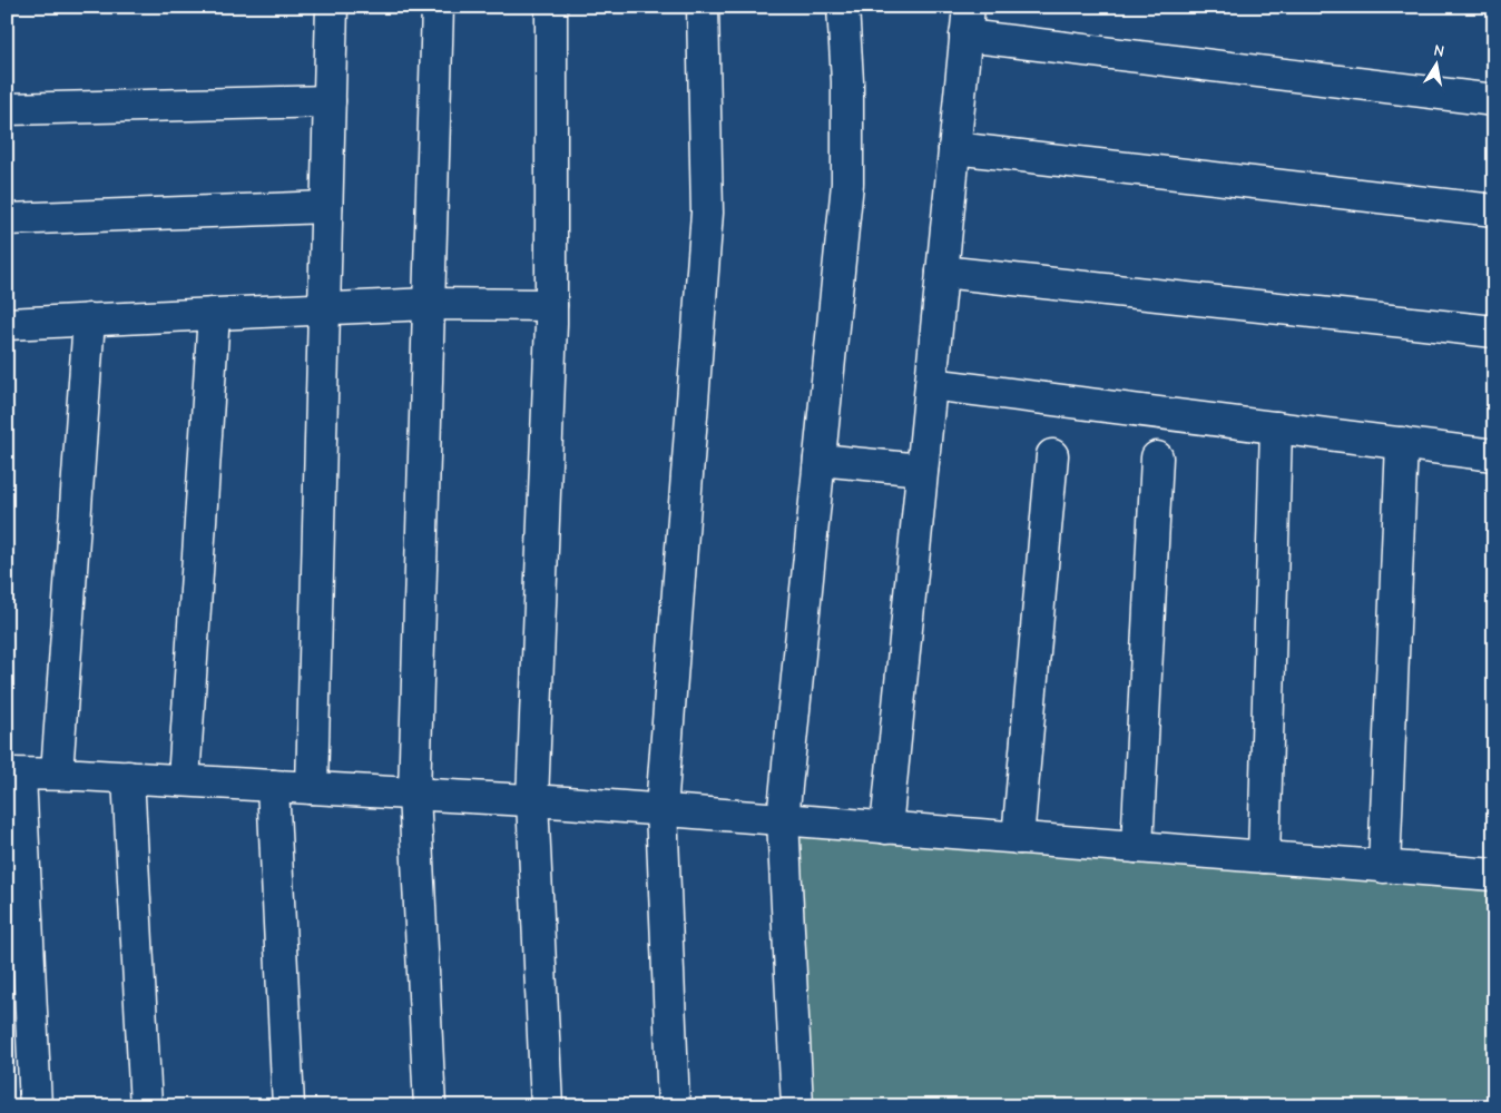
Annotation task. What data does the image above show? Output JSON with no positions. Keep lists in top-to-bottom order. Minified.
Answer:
{"north":"top"}
